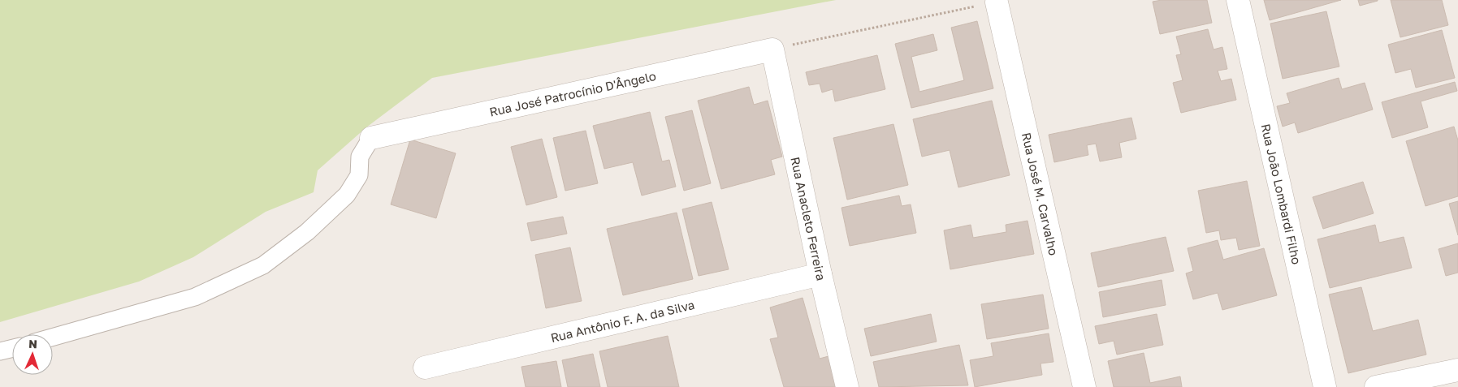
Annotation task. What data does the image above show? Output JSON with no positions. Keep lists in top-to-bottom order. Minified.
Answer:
{"streets":{"street":["Rua José Patrocínio D'Ângelo","Rua João Lombardi Filho","Rua José M. Carvalho","Rua Anacleto Ferreira","Rua Antônio F. A. da Silva"]},"crossings":[["Rua José Patrocínio D'Ângelo","Rua Anacleto Ferreira"],["Rua Anacleto Ferreira","Rua Antônio F. A. da Silva"]],"north":"top"}
